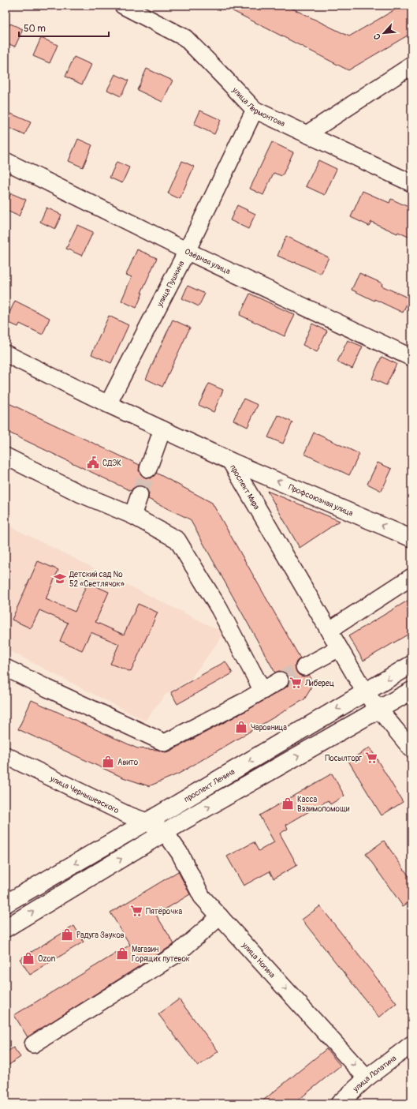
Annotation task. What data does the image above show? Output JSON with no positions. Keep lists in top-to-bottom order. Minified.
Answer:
{"streets":{"main road":["проспект Ленина"],"street":["улица Лермонтова","Озёрная улица","улица Пушкина","проспект Мира","Профсоюзная улица","улица Чернышевского","улица Ногина","улица Лопатина"]},"crossings":[["улица Лермонтова","улица Пушкина"],["Озёрная улица","улица Пушкина"],["улица Пушкина","проспект Мира"],["проспект Мира","Профсоюзная улица"],["проспект Мира","проспект Ленина"],["проспект Ленина","улица Чернышевского"],["улица Чернышевского","улица Ногина"],["улица Ногина","улица Лопатина"]],"one_way":["Профсоюзная улица","улица Ногина"],"places":{"public building":["СДЭК"],"school or university":["Детский сад № 52 «Светлячок»"],"supermarket":["Либерец","Посылторг","Пятёрочка"],"shop":["Чаровница","Авито","Касса Взаимопомощи","Радуга Звуков","Магазин Горящих путевок","Ozon"]},"scale_bar":"50 m","north":"bottom left"}
